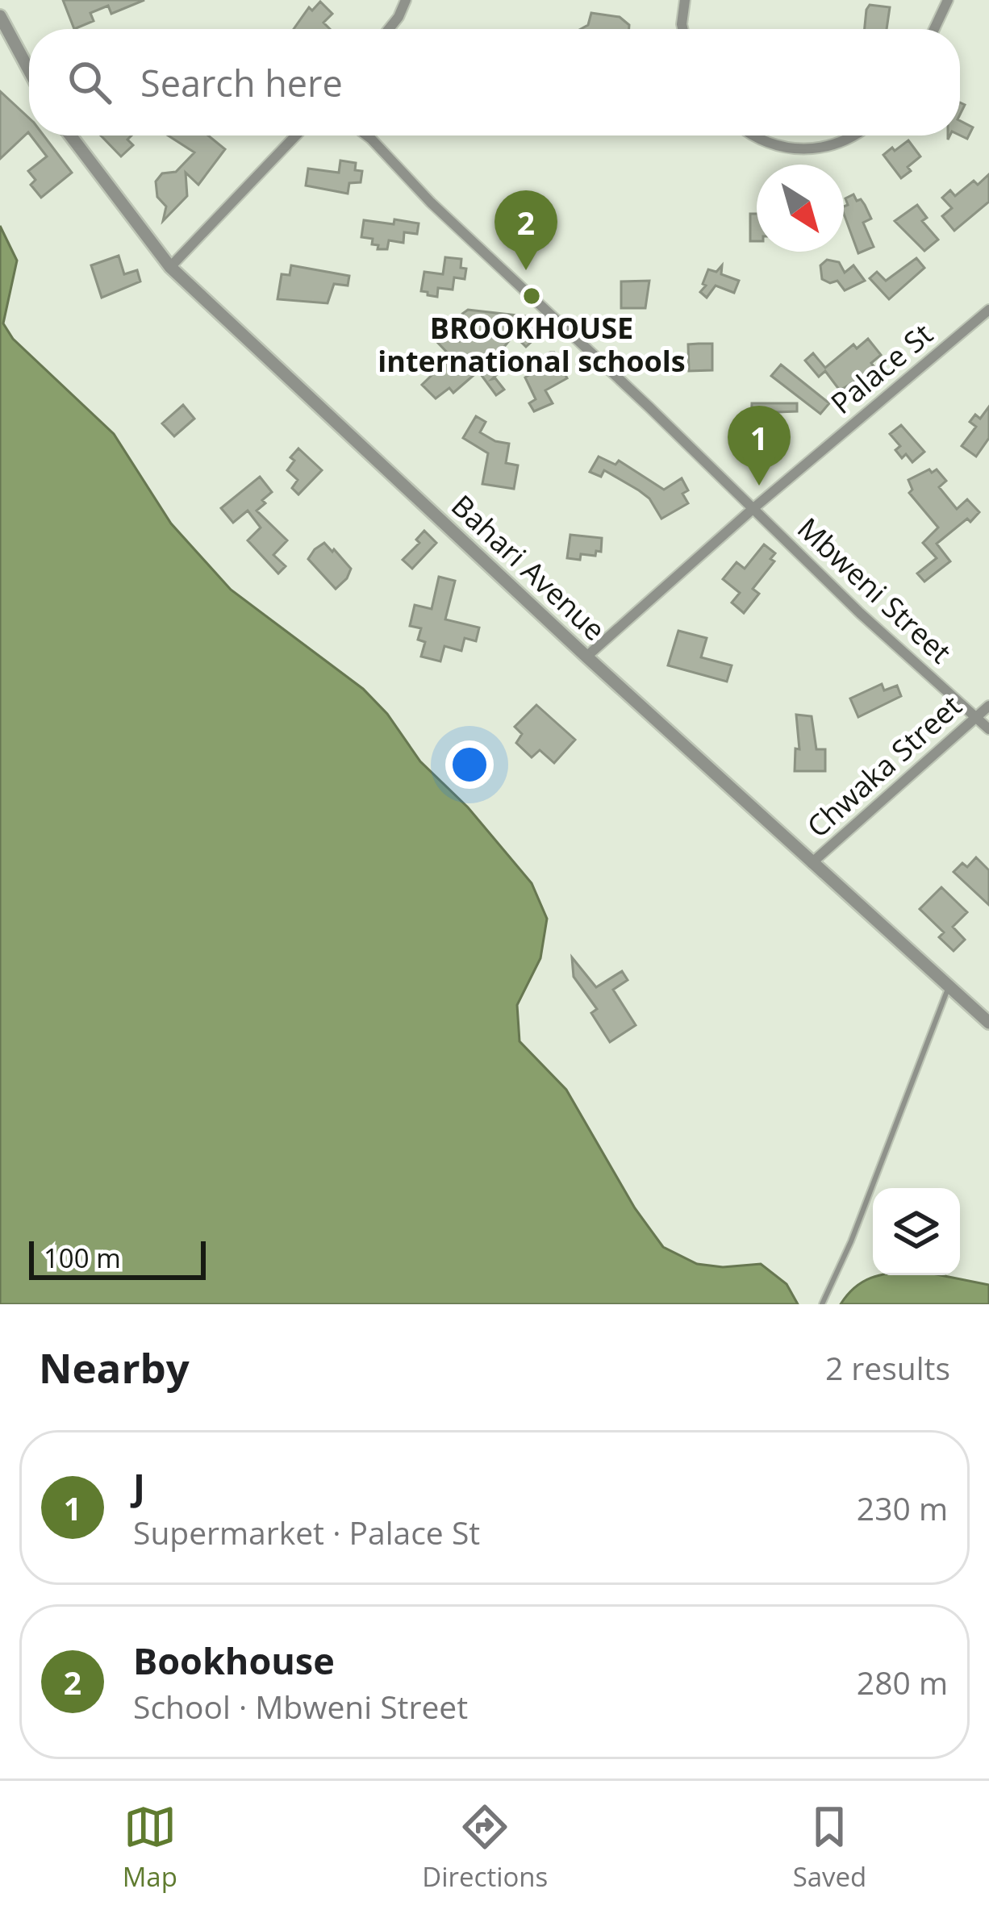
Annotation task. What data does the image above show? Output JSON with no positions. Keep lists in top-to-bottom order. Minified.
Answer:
{"streets":{"street":["Palace St","Bahari Avenue","Mbweni Street","Chwaka Street"]},"crossings":[["Palace St","Bahari Avenue"],["Palace St","Mbweni Street"],["Bahari Avenue","Chwaka Street"],["Mbweni Street","Chwaka Street"]],"places":["BROOKHOUSE international schools"],"scale_bar":"100 m","north":"bottom right","page":{"search":"Search here","pins":["2","1"],"scale":"100 m","heading":["Nearby","2 results"],"list":[{"mark":"1","name":"J","note":"Supermarket · Palace St","value":"230 m"},{"mark":"2","name":"Bookhouse","note":"School · Mbweni Street","value":"280 m"}],"nav":["Map","Directions","Saved"]}}
